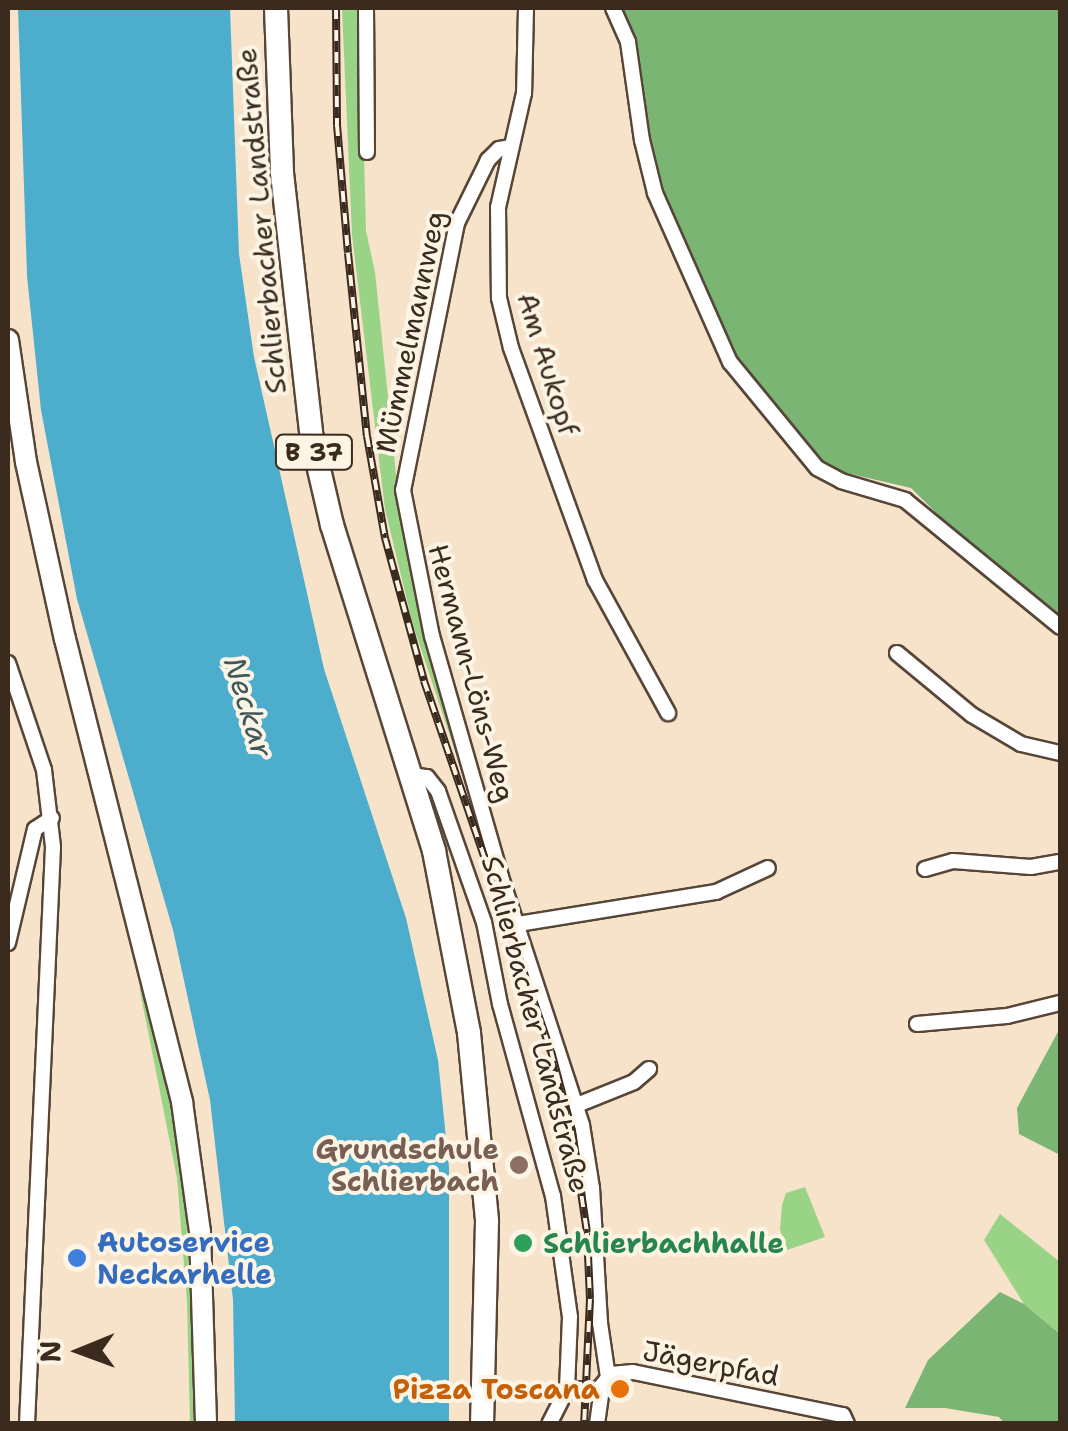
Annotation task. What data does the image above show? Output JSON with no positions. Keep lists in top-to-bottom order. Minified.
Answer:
{"streets":{"main road":["Schlierbacher Landstraße","B 37"],"street":["Mümmelmannweg","Am Aukopf","Hermann-Löns-Weg","Jägerpfad"]},"crossings":[["Schlierbacher Landstraße","Jägerpfad"],["Mümmelmannweg","Am Aukopf"],["Mümmelmannweg","Hermann-Löns-Weg"],["Hermann-Löns-Weg","Jägerpfad"]],"water":["Neckar"],"places":["Grundschule Schlierbach","Schlierbachhalle","Autoservice Neckarhelle","Pizza Toscana"],"north":"left"}
